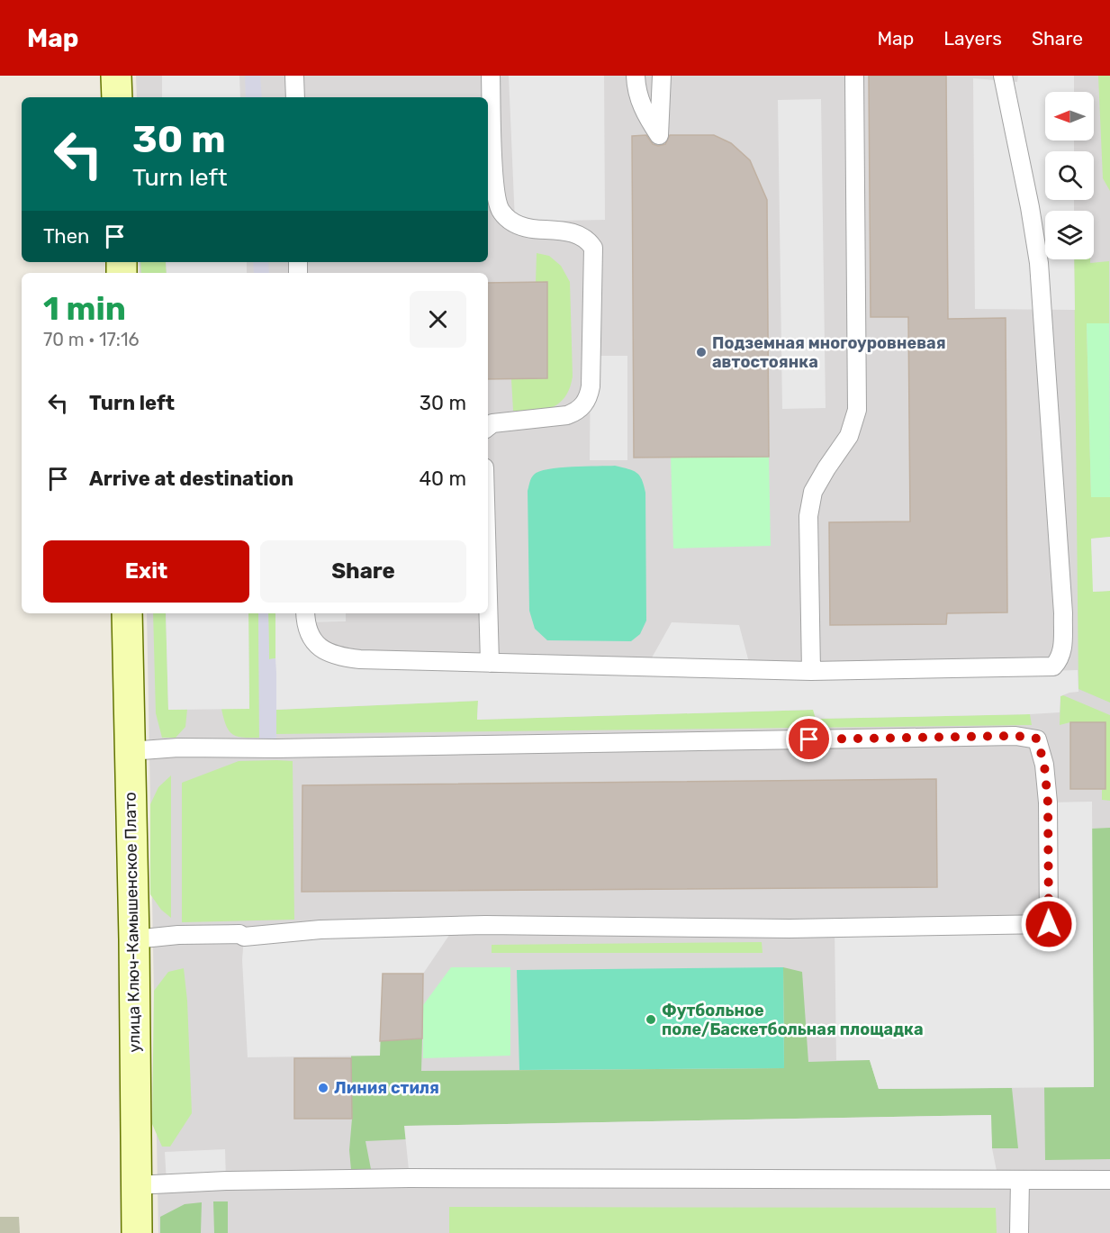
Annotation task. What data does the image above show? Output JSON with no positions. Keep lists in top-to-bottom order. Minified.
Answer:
{"streets":{"street":["улица Ключ-Камышенское Плато"]},"places":["Подземная многоуровневая автостоянка","Футбольное поле/Баскетбольная площадка","Линия стиля"],"north":"left","page":{"header":"Map","nav":["Map","Layers","Share"],"turn":["30 m","Turn left"],"then":"Then","heading":["1 min","70 m · 17:16"],"list":[{"name":"Turn left","value":"30 m"},{"name":"Arrive at destination","value":"40 m"}],"buttons":["Exit","Share"]}}
